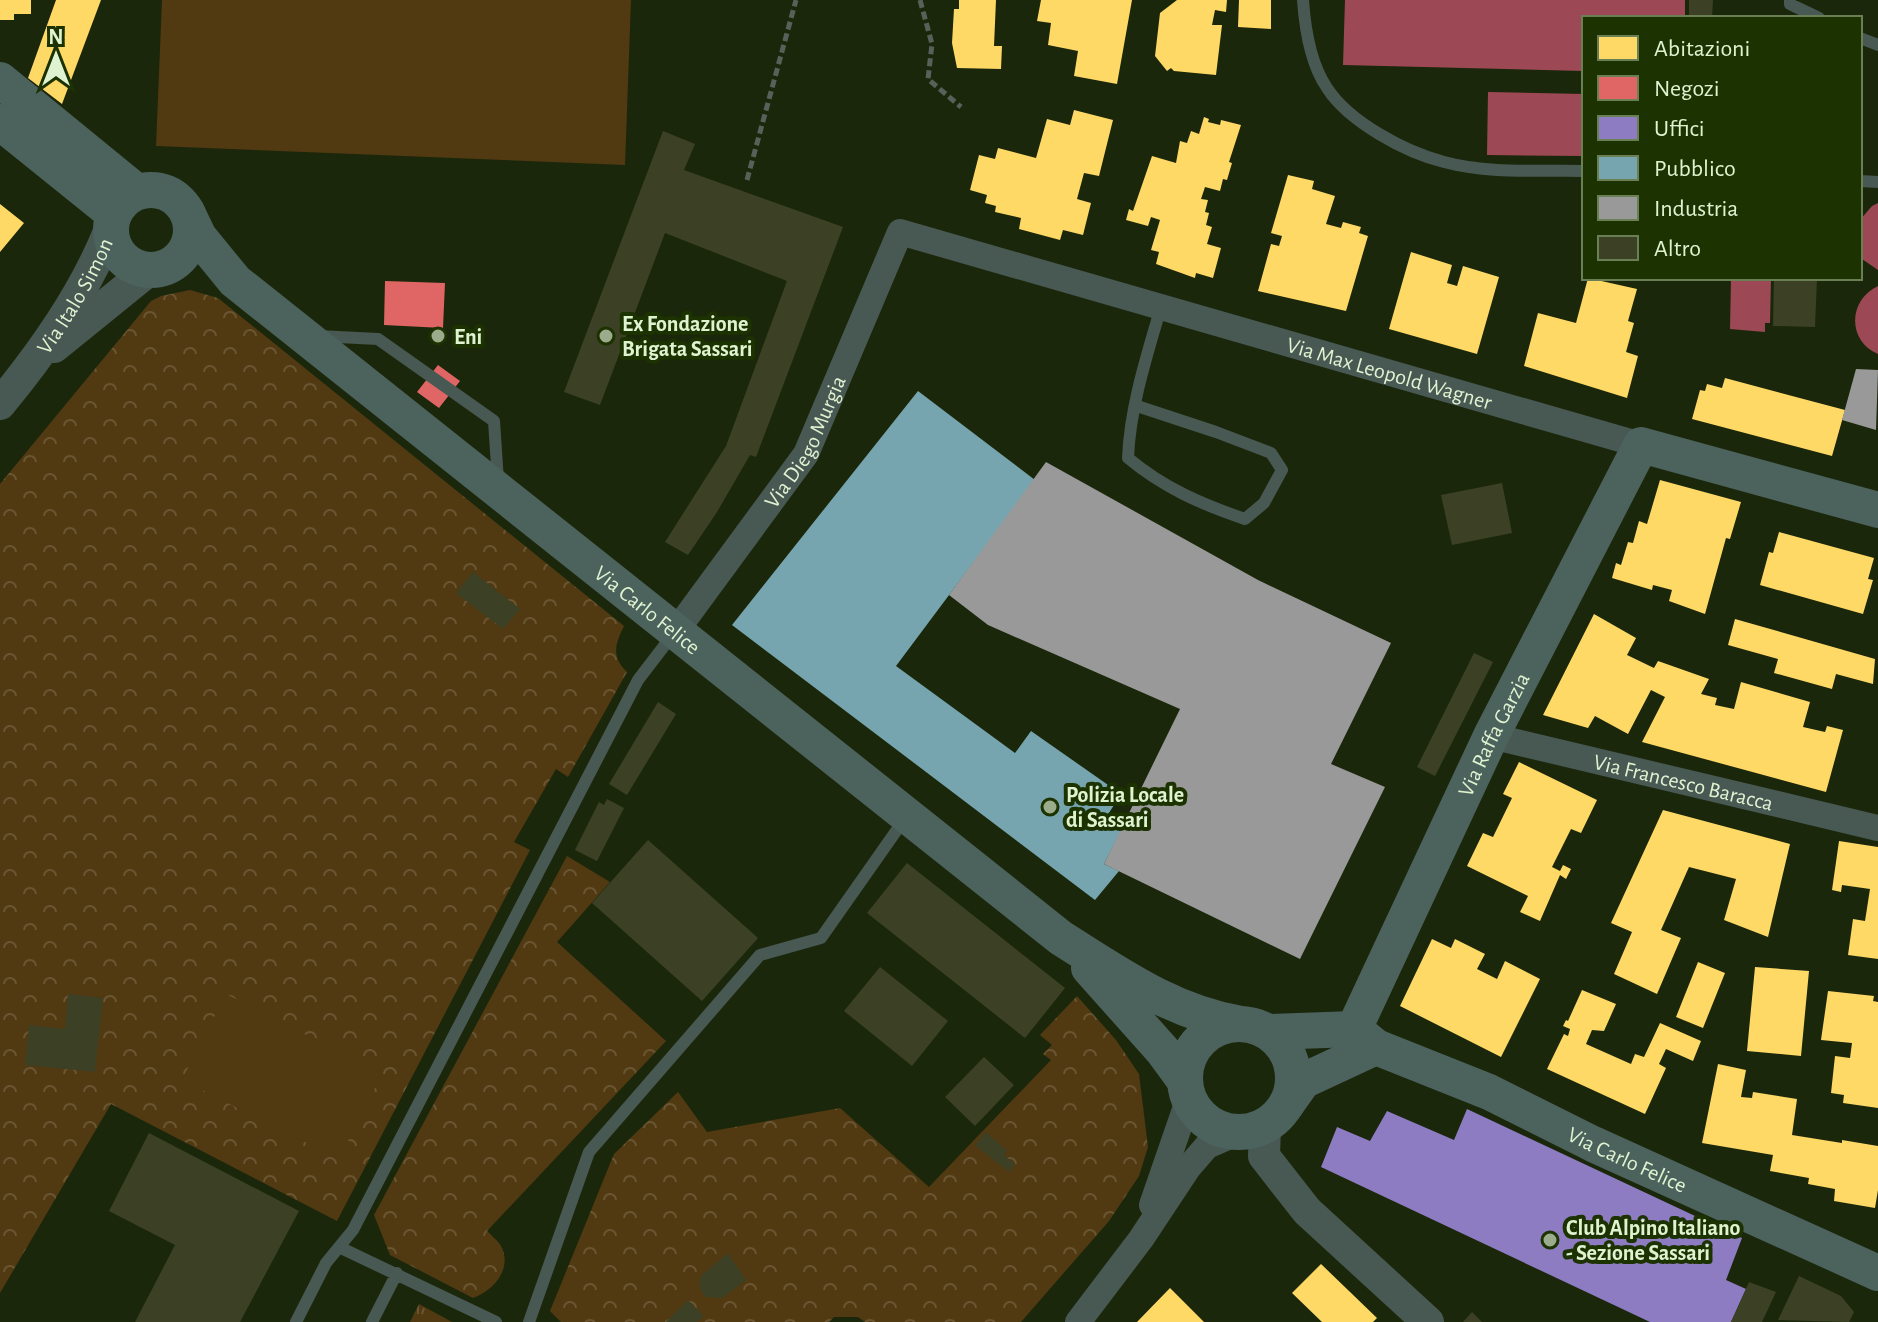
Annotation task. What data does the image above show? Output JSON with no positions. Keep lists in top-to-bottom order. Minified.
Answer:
{"streets":{"main road":["Via Max Leopold Wagner","Via Carlo Felice","Via Raffa Garzia"],"street":["Via Italo Simon","Via Diego Murgia","Via Francesco Baracca"]},"crossings":[["Via Italo Simon","Via Carlo Felice"],["Via Max Leopold Wagner","Via Diego Murgia"],["Via Max Leopold Wagner","Via Raffa Garzia"],["Via Diego Murgia","Via Carlo Felice"],["Via Carlo Felice","Via Raffa Garzia"],["Via Raffa Garzia","Via Francesco Baracca"]],"places":["Eni","Ex Fondazione Brigata Sassari","Polizia Locale di Sassari","Club Alpino Italiano - Sezione Sassari"],"legend":["Abitazioni","Negozi","Uffici","Pubblico","Industria","Altro"],"north":"top"}
